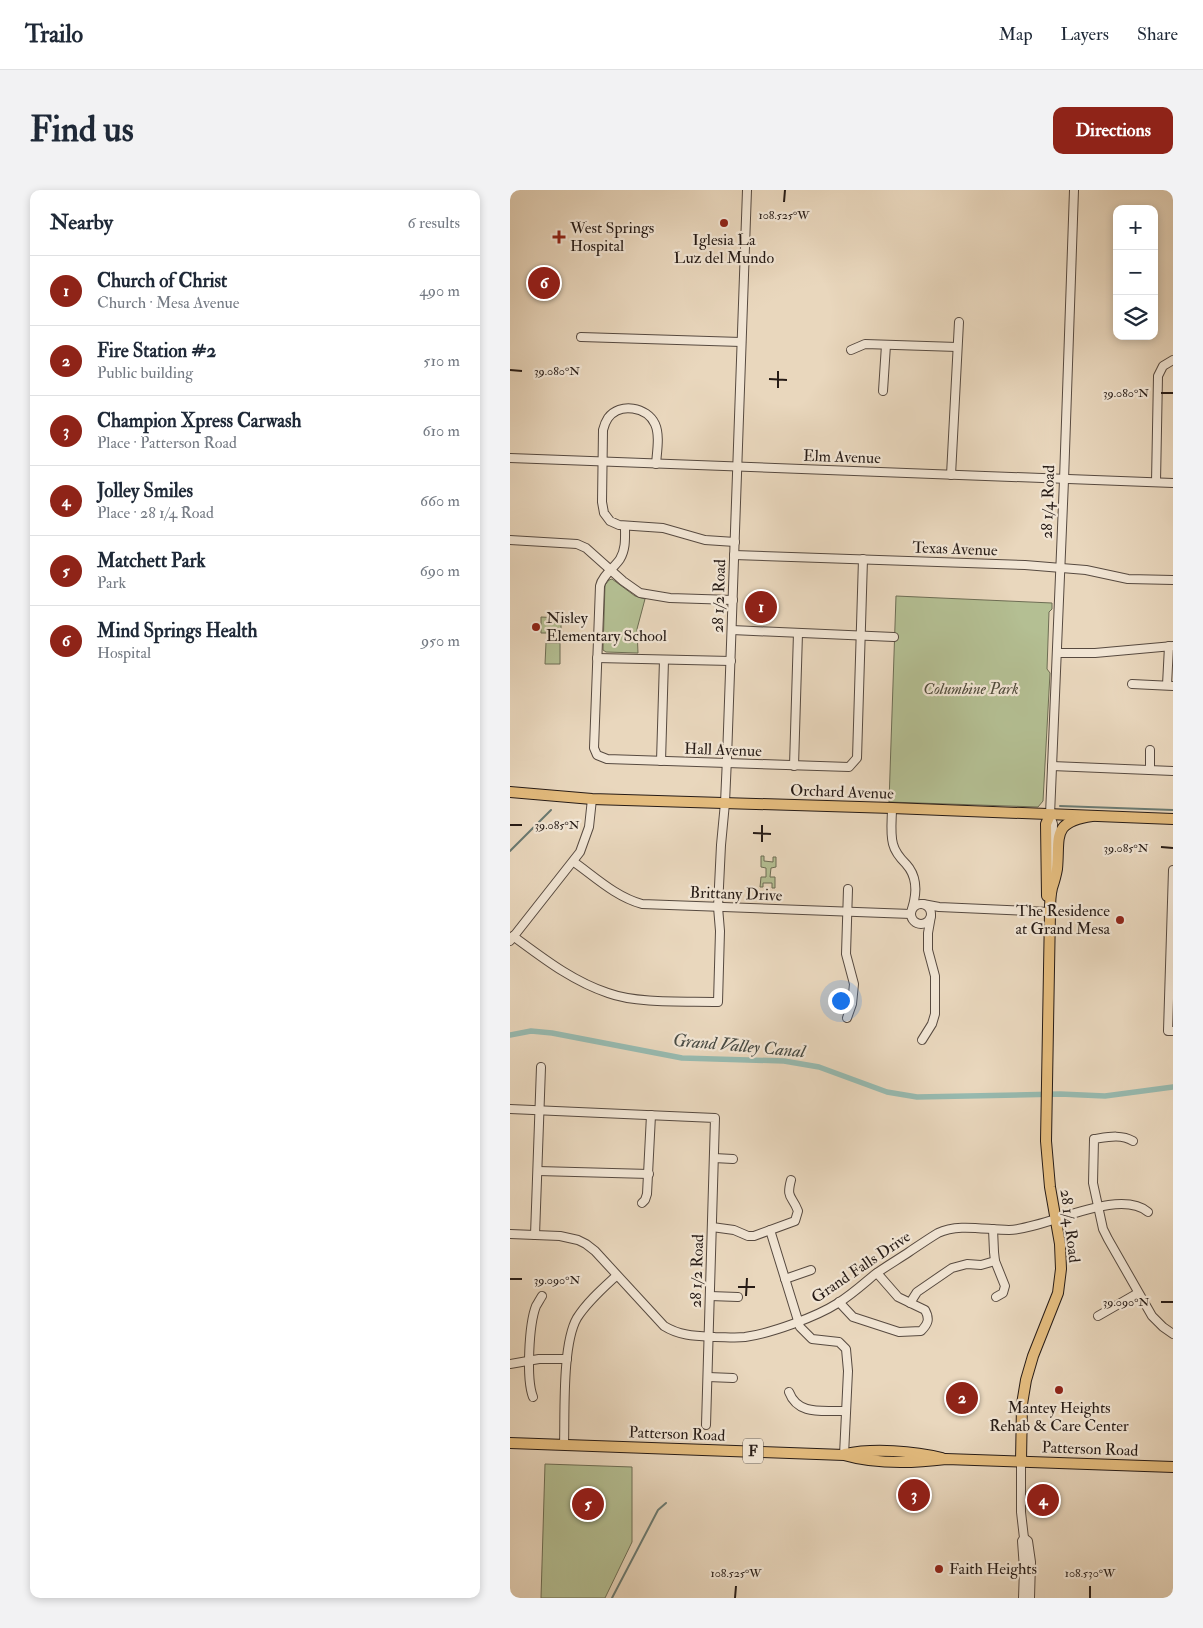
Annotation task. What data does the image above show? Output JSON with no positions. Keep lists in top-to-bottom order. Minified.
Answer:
{"streets":{"main road":["28 1/4 Road","Orchard Avenue","Patterson Road","F"],"street":["Elm Avenue","Texas Avenue","28 1/2 Road","Hall Avenue","Brittany Drive","Grand Falls Drive"]},"crossings":[["Elm Avenue","28 1/4 Road"],["Elm Avenue","28 1/2 Road"],["28 1/4 Road","Texas Avenue"],["28 1/4 Road","Orchard Avenue"],["28 1/4 Road","Grand Falls Drive"],["28 1/4 Road","Patterson Road"],["Texas Avenue","28 1/2 Road"],["28 1/2 Road","Hall Avenue"],["28 1/2 Road","Orchard Avenue"],["28 1/2 Road","Brittany Drive"],["28 1/2 Road","Grand Falls Drive"]],"water":["Grand Valley Canal"],"parks":["Columbine Park"],"places":{"other":["Iglesia La Luz del Mundo","Nisley Elementary School","The Residence at Grand Mesa","Mantey Heights Rehab & Care Center","Faith Heights"],"health":["West Springs Hospital"]},"page":{"header":"Trailo","nav":["Map","Layers","Share"],"buttons":"Directions","title":"Find us","heading":["Nearby","6 results"],"map_buttons":["+","−"],"list":[{"mark":"1","name":"Church of Christ","note":"Church · Mesa Avenue","value":"490 m"},{"mark":"2","name":"Fire Station #2","note":"Public building","value":"510 m"},{"mark":"3","name":"Champion Xpress Carwash","note":"Place · Patterson Road","value":"610 m"},{"mark":"4","name":"Jolley Smiles","note":"Place · 28 1/4 Road","value":"660 m"},{"mark":"5","name":"Matchett Park","note":"Park","value":"690 m"},{"mark":"6","name":"Mind Springs Health","note":"Hospital","value":"950 m"}],"pins":["6","1","2","3","4","5"]},"coordinates":["108.525°W","39.080°N","39.085°N","39.090°N","108.530°W"]}
